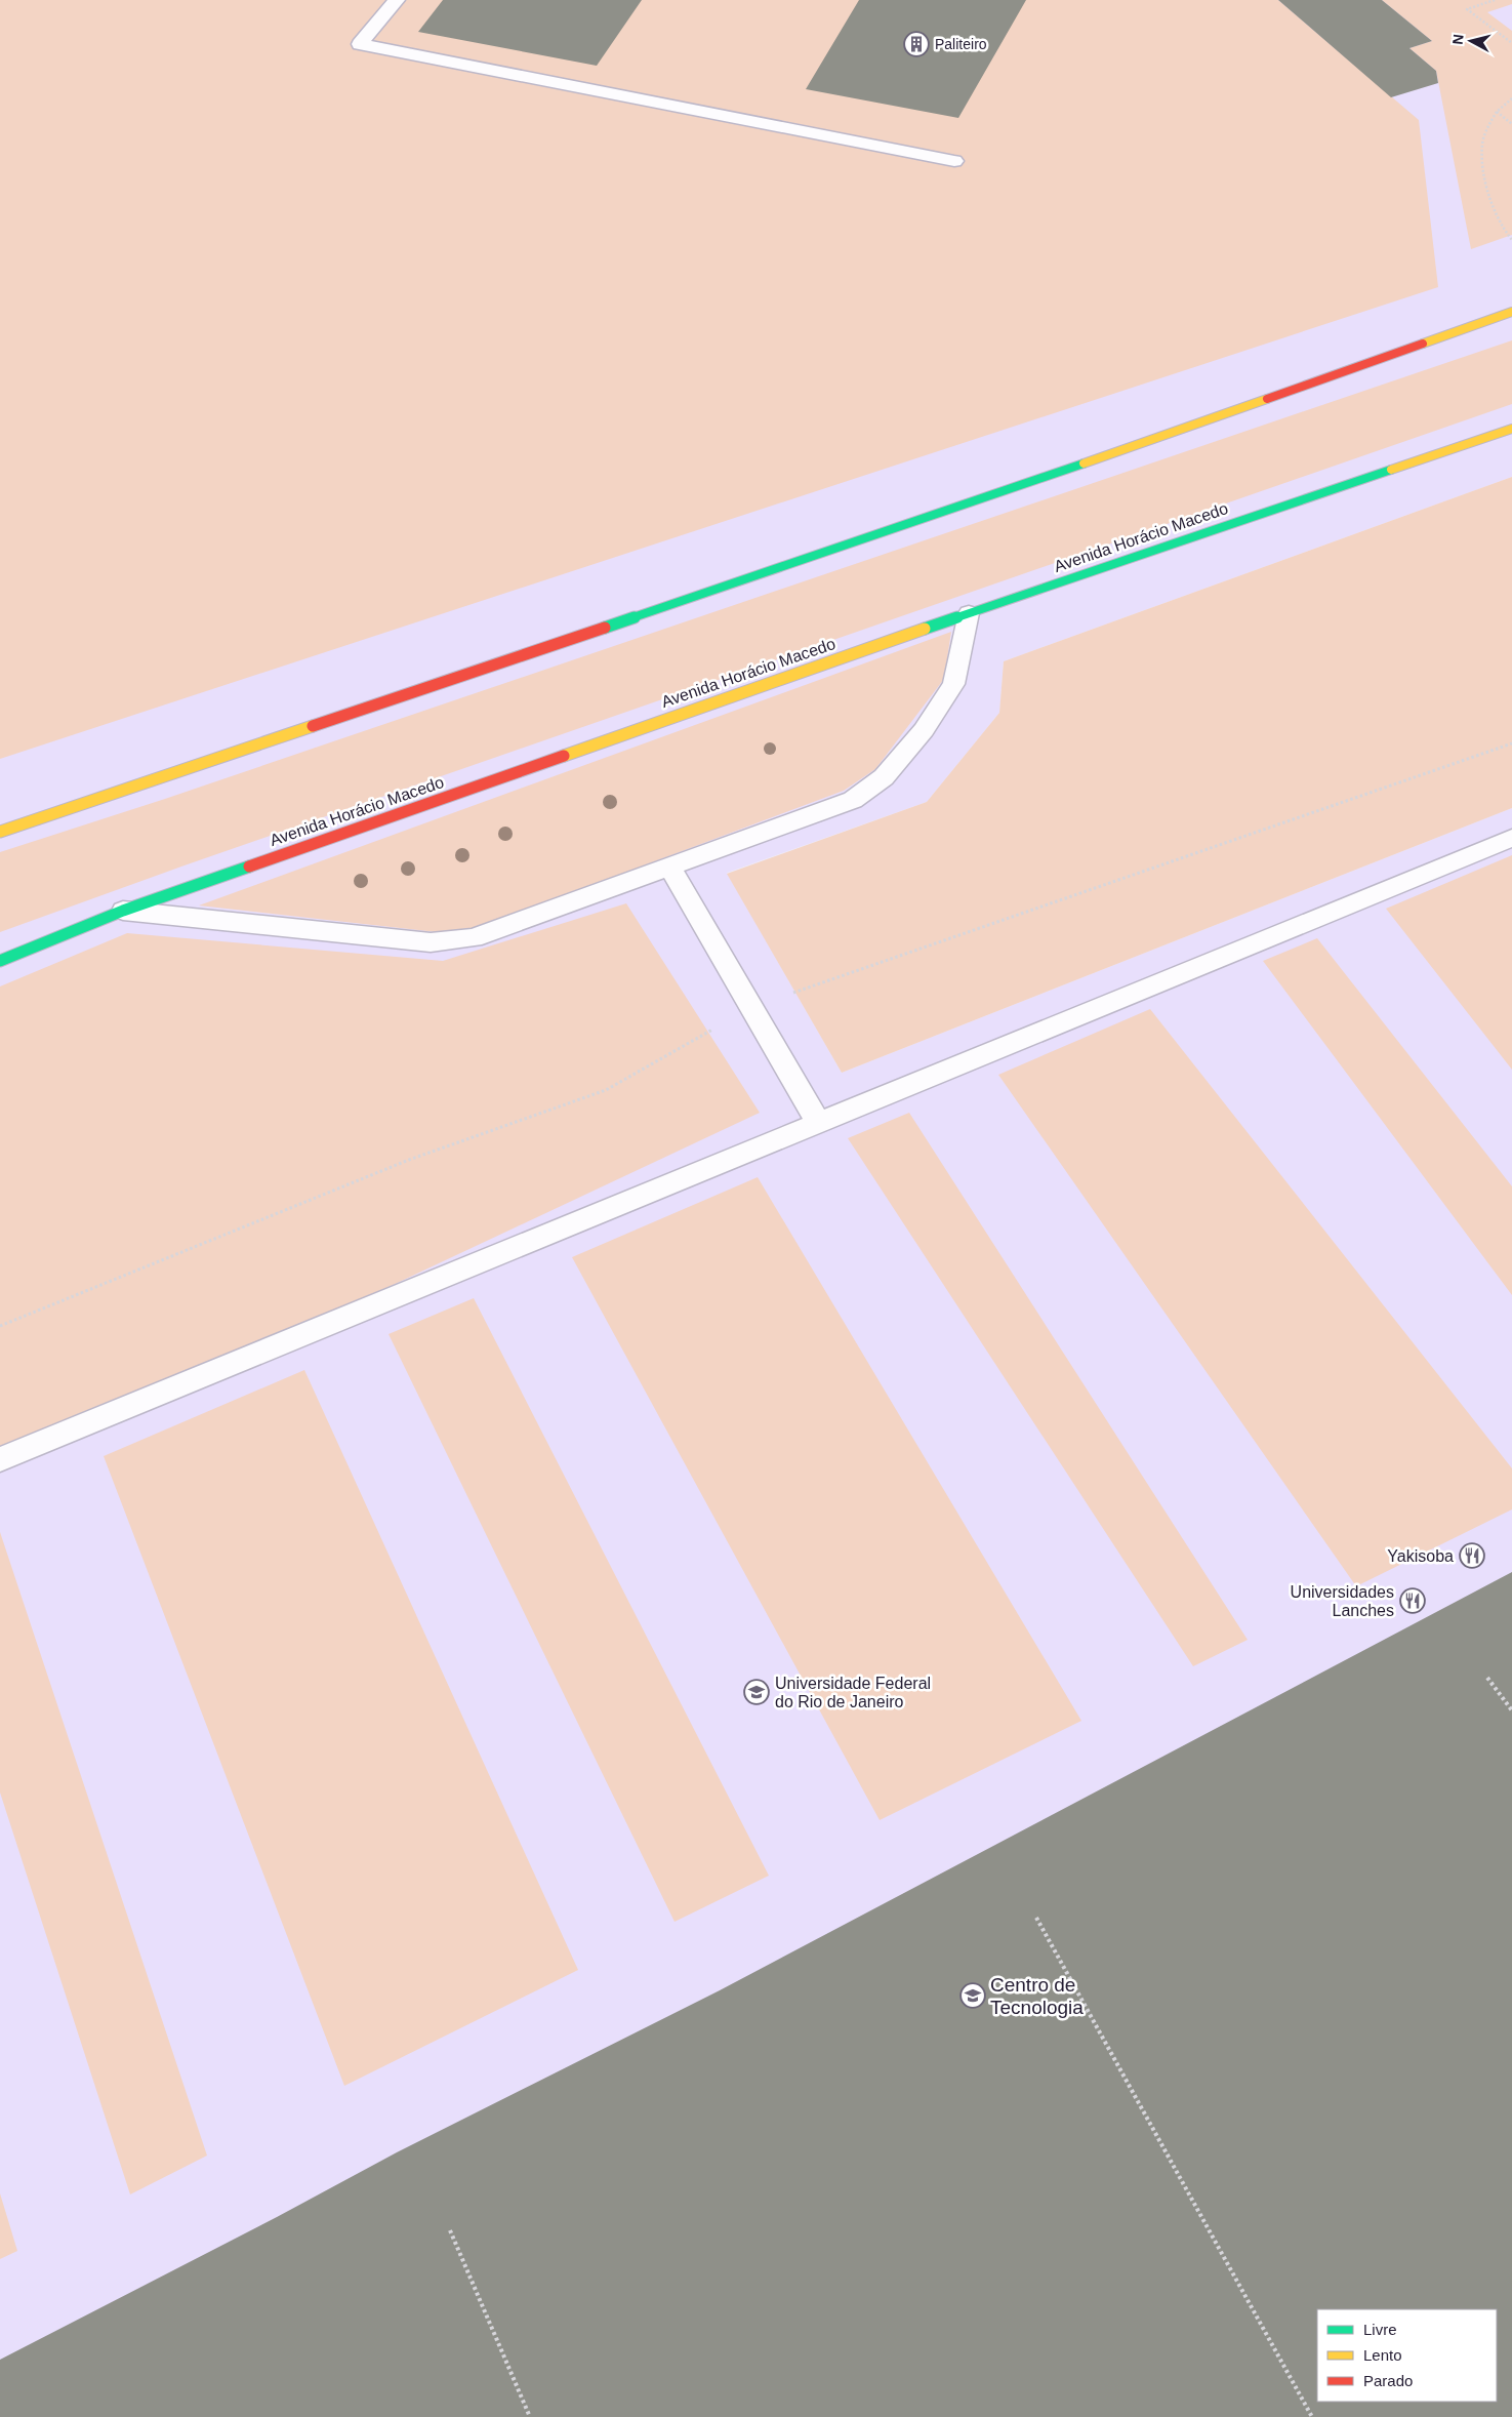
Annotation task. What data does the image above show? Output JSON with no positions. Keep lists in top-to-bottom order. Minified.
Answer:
{"streets":{"street":["Avenida Horácio Macedo"]},"places":{"building":["Paliteiro"],"restaurant":["Yakisoba","Universidades Lanches"],"school or university":["Universidade Federal do Rio de Janeiro","Centro de Tecnologia"]},"legend":["Livre","Lento","Parado"],"north":"left"}
